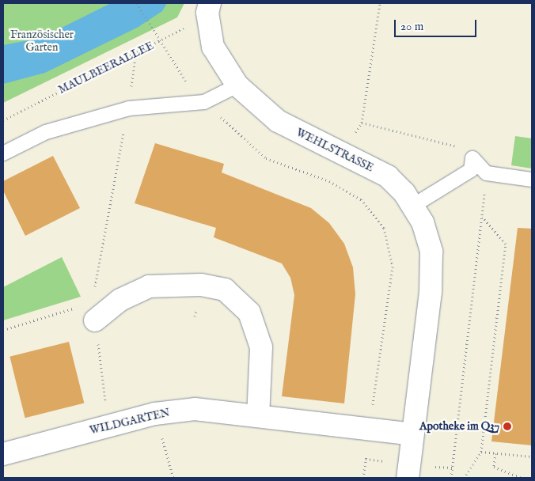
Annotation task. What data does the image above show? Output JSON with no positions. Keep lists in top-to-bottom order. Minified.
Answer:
{"streets":{"street":["WEHLSTRASSE","WILDGARTEN"],"path":["MAULBEERALLEE"]},"crossings":[["MAULBEERALLEE","WEHLSTRASSE"],["WEHLSTRASSE","WILDGARTEN"]],"parks":["Französischer Garten"],"places":["Apotheke im Q37"],"scale_bar":"20 m"}
